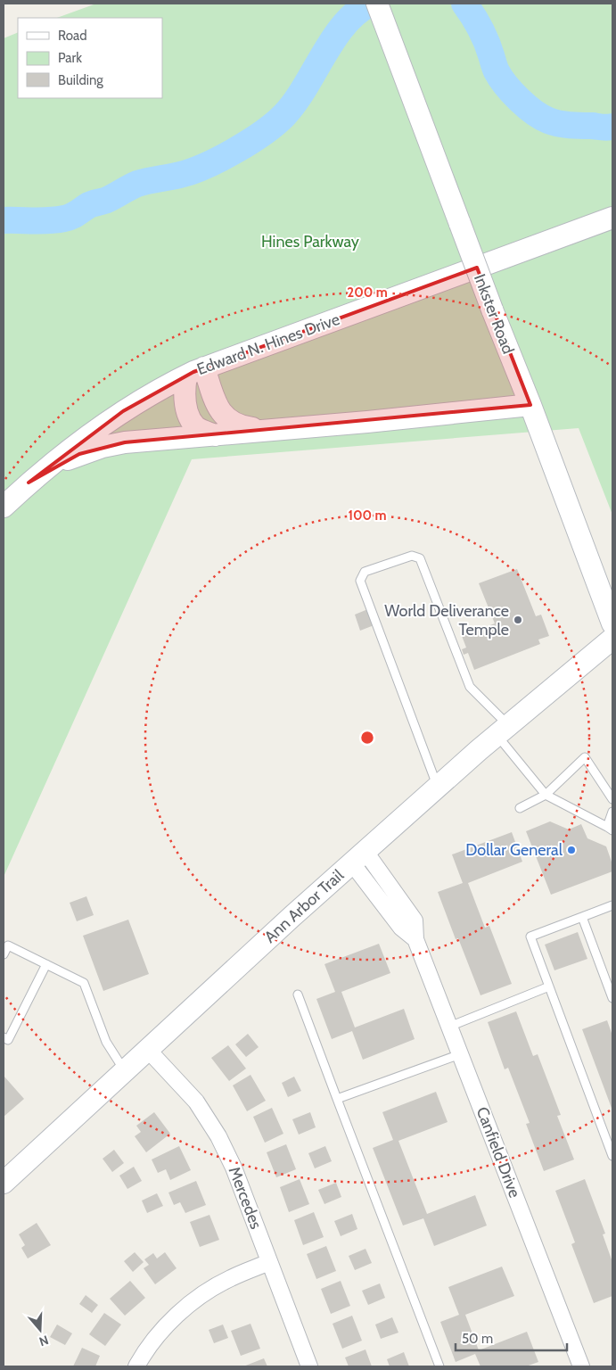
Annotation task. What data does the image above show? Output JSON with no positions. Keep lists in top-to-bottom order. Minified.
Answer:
{"streets":{"street":["Inkster Road","Edward N. Hines Drive","Ann Arbor Trail","Canfield Drive","Mercedes"]},"crossings":[["Ann Arbor Trail","Canfield Drive"],["Ann Arbor Trail","Mercedes"]],"parks":["Hines Parkway"],"places":["World Deliverance Temple","Dollar General"],"legend":["Road","Park","Building"],"scale_bar":"50 m","north":"bottom","rings":["200 m","100 m"]}
